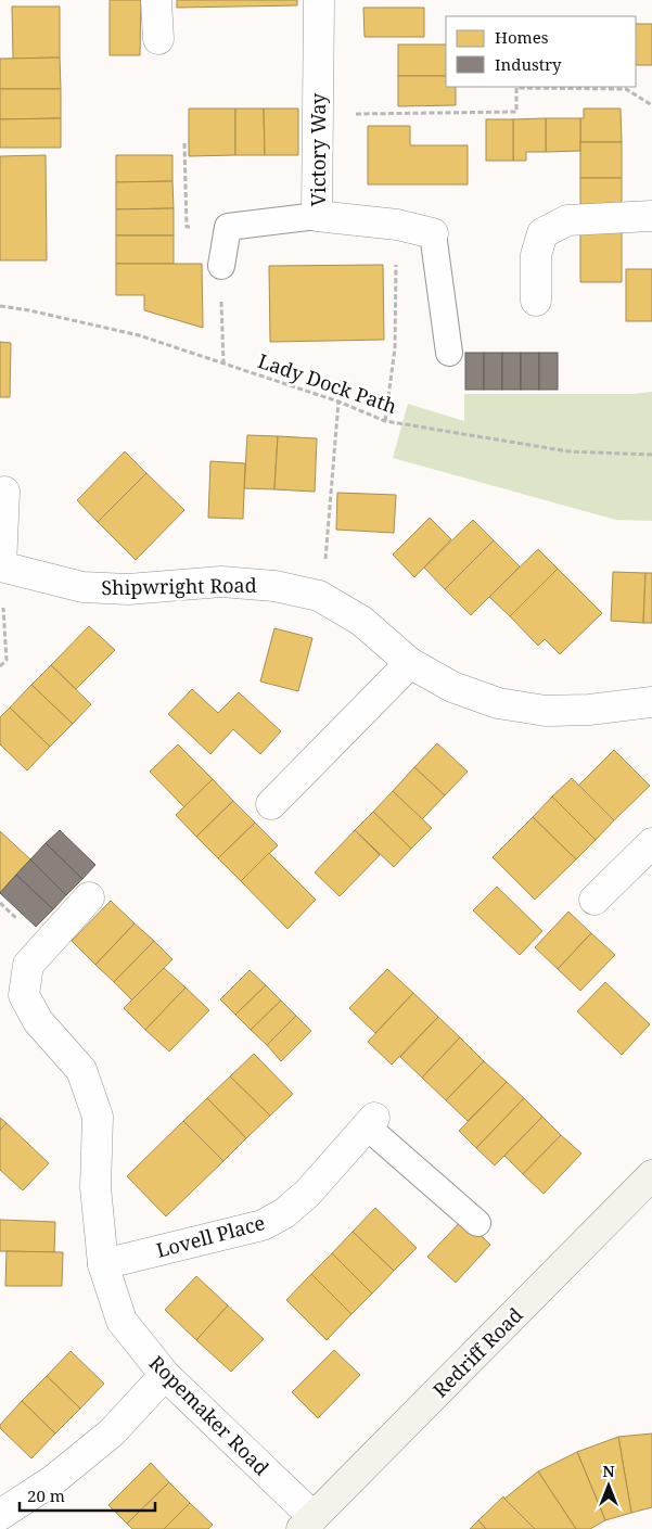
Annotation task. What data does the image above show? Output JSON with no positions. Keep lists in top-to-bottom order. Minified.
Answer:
{"streets":{"main road":["Redriff Road"],"street":["Victory Way","Shipwright Road","Lovell Place","Ropemaker Road"],"path":["Lady Dock Path"]},"crossings":[["Lovell Place","Ropemaker Road"],["Redriff Road","Ropemaker Road"]],"legend":["Homes","Industry"],"scale_bar":"20 m","north":"top"}
